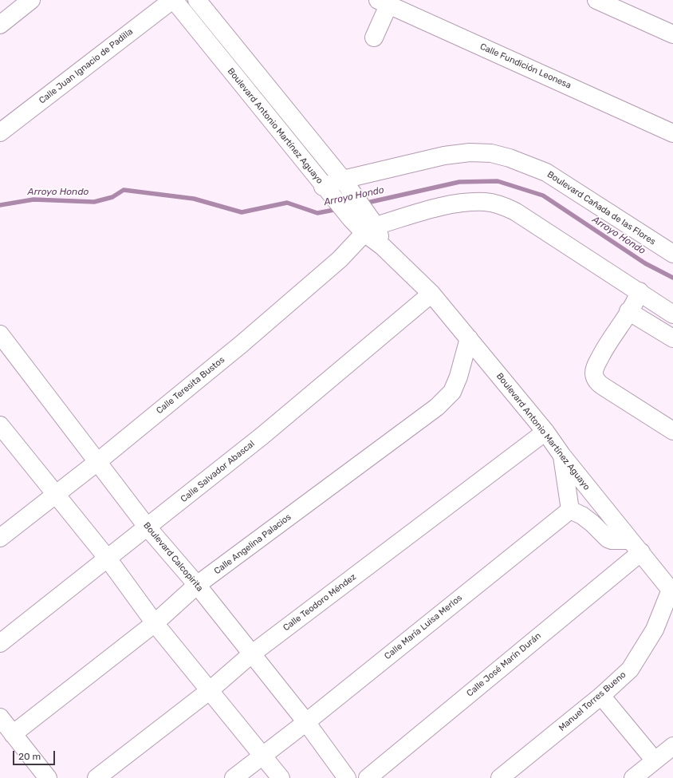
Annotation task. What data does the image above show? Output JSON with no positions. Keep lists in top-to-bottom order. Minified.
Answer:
{"streets":{"street":["Calle Juan Ignacio de Padilla","Calle Fundición Leonesa","Boulevard Antonio Martínez Aguayo","Boulevard Cañada de las Flores","Calle Teresita Bustos","Calle Salvador Abascal","Calle Angelina Palacios","Boulevard Calcopirita","Calle Teodoro Méndez","Calle María Luisa Merlos","Calle José Marín Durán","Manuel Torres Bueno"]},"crossings":[["Calle Juan Ignacio de Padilla","Boulevard Antonio Martínez Aguayo"],["Boulevard Antonio Martínez Aguayo","Boulevard Cañada de las Flores"],["Boulevard Antonio Martínez Aguayo","Calle Teresita Bustos"],["Boulevard Antonio Martínez Aguayo","Calle Salvador Abascal"],["Boulevard Antonio Martínez Aguayo","Calle Angelina Palacios"],["Boulevard Antonio Martínez Aguayo","Calle Teodoro Méndez"],["Boulevard Antonio Martínez Aguayo","Calle José Marín Durán"],["Boulevard Antonio Martínez Aguayo","Manuel Torres Bueno"],["Calle Teresita Bustos","Boulevard Calcopirita"],["Calle Salvador Abascal","Boulevard Calcopirita"],["Calle Angelina Palacios","Boulevard Calcopirita"],["Boulevard Calcopirita","Calle Teodoro Méndez"],["Boulevard Calcopirita","Calle María Luisa Merlos"]],"water":["Arroyo Hondo"],"scale_bar":"20 m"}
